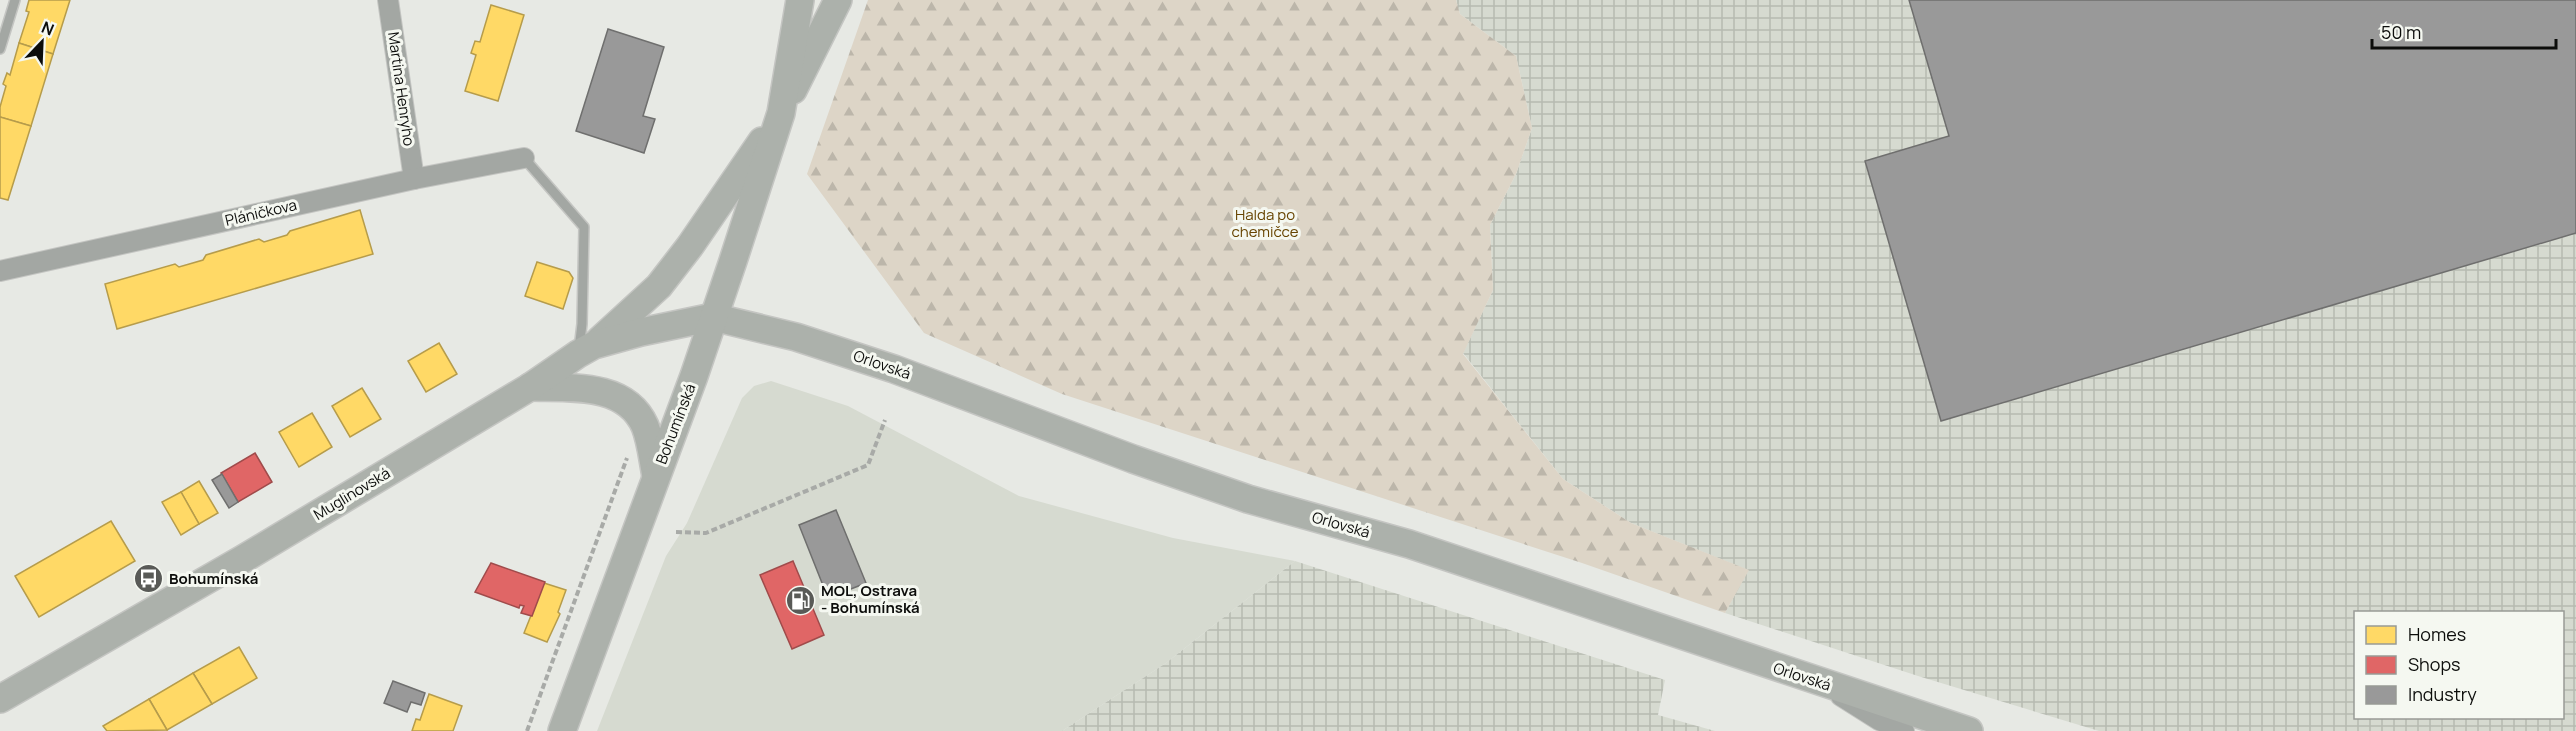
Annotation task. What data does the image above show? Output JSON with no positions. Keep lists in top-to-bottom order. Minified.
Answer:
{"streets":{"main road":["Orlovská","Bohumínská","Muglinovská"],"street":["Martina Henryho","Pláničkova"]},"crossings":[["Martina Henryho","Pláničkova"],["Orlovská","Bohumínská"],["Orlovská","Muglinovská"],["Bohumínská","Muglinovská"]],"parks":["Halda po chemičce"],"places":{"bus stop":["Bohumínská"],"fuel station":["MOL, Ostrava - Bohumínská"]},"legend":["Homes","Shops","Industry"],"scale_bar":"50 m","north":"top right"}
